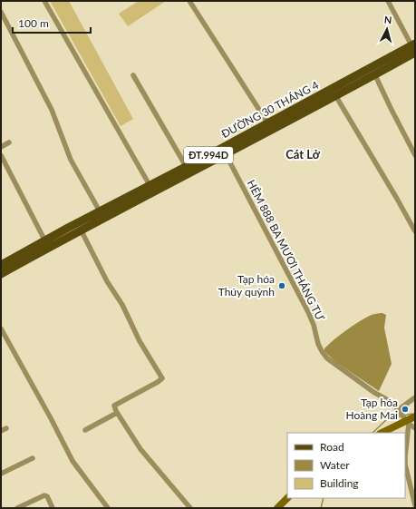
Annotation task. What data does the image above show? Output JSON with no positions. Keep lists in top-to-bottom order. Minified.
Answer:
{"streets":{"main road":["ĐƯỜNG 30 THÁNG 4","ĐT.994D"],"street":["HẺM 888 BA MƯƠI THÁNG TƯ"]},"crossings":[["ĐƯỜNG 30 THÁNG 4","HẺM 888 BA MƯƠI THÁNG TƯ"]],"districts":["Cát Lở"],"places":["Tạp hóa Thúy quỳnh","Tạp hóa Hoàng Mai"],"legend":["Road","Water","Building"],"scale_bar":"100 m","north":"top"}
